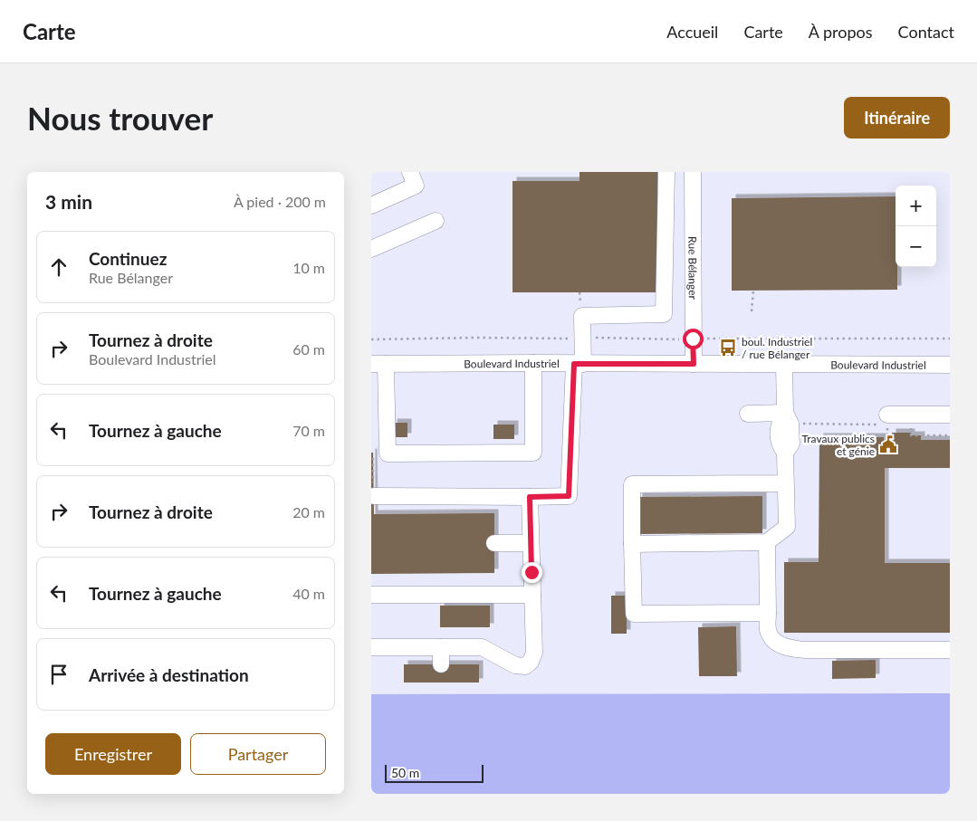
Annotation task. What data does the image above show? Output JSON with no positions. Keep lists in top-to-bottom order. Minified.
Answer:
{"streets":{"street":["Rue Bélanger","Boulevard Industriel"]},"crossings":[["Rue Bélanger","Boulevard Industriel"]],"places":{"bus stop":["boul. Industriel / rue Bélanger"],"public building":["Travaux publics et génie"]},"scale_bar":"50 m","page":{"header":"Carte","nav":["Accueil","Carte","À propos","Contact"],"buttons":["Itinéraire",["Enregistrer","Partager"]],"title":"Nous trouver","heading":["3 min","À pied · 200 m"],"map_buttons":["+","−"],"list":[["Continuez","Rue Bélanger","10 m"],["Tournez à droite","Boulevard Industriel","60 m"],["Tournez à gauche","70 m"],["Tournez à droite","20 m"],["Tournez à gauche","40 m"],"Arrivée à destination"],"scale":"50 m"}}
